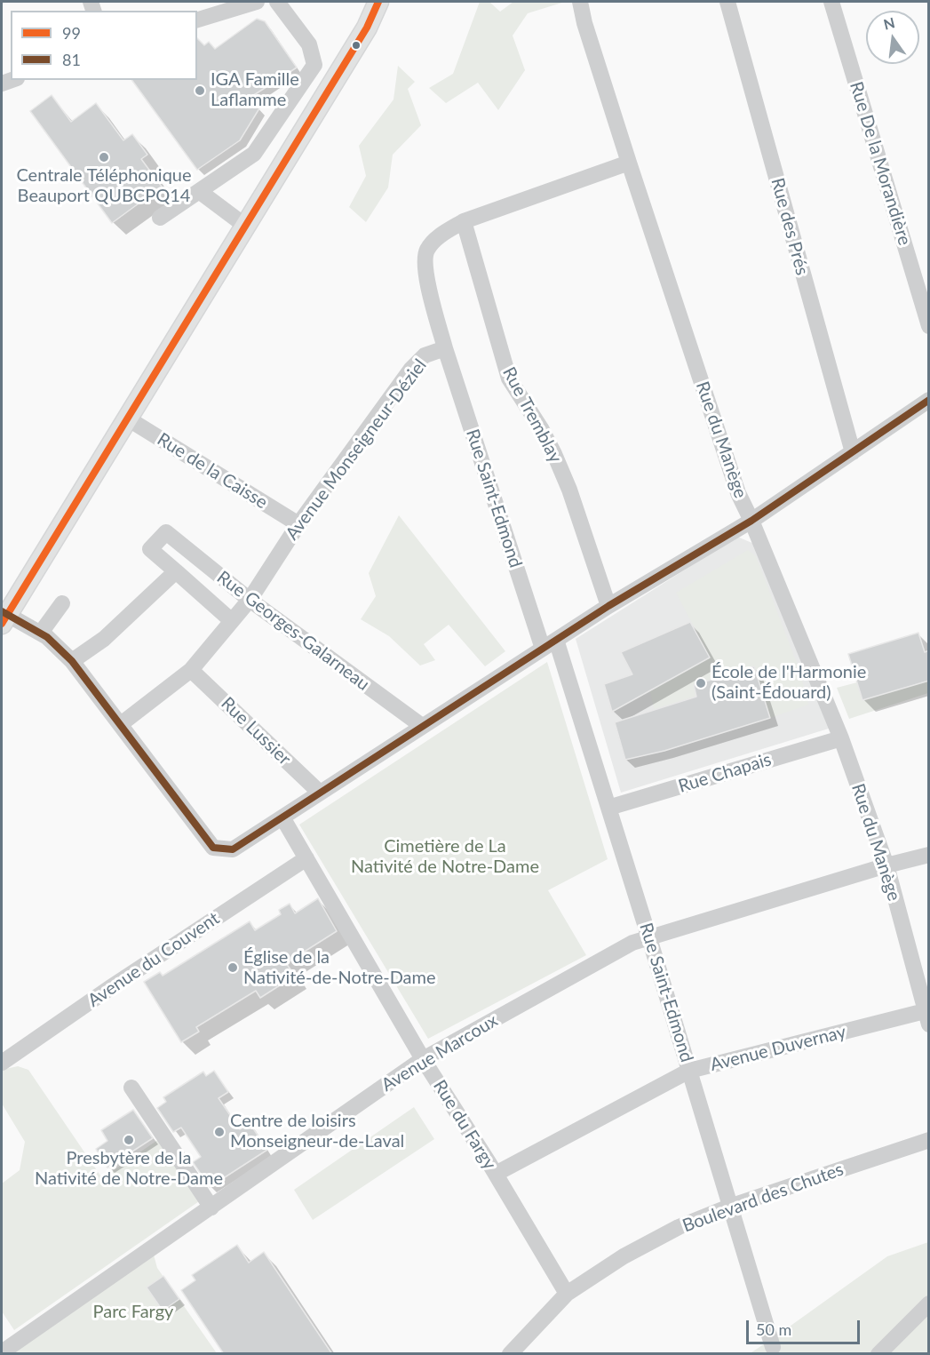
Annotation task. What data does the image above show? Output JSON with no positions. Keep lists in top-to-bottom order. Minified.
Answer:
{"streets":{"street":["Rue De la Morandière","Rue des Prés","Rue Tremblay","Rue du Manège","Avenue Monseigneur-Déziel","Rue de la Caisse","Rue Saint-Edmond","Rue Georges-Galarneau","Rue Lussier","Rue Chapais","Avenue du Couvent","Avenue Duvernay","Avenue Marcoux","Rue du Fargy","Boulevard des Chutes"]},"crossings":[["Rue Tremblay","Avenue Monseigneur-Déziel"],["Rue du Manège","Avenue Monseigneur-Déziel"],["Rue du Manège","Rue Chapais"],["Rue du Manège","Avenue Duvernay"],["Rue du Manège","Avenue Marcoux"],["Avenue Monseigneur-Déziel","Rue de la Caisse"],["Avenue Monseigneur-Déziel","Rue Saint-Edmond"],["Avenue Monseigneur-Déziel","Rue Georges-Galarneau"],["Avenue Monseigneur-Déziel","Rue Lussier"],["Rue Saint-Edmond","Rue Chapais"],["Rue Saint-Edmond","Avenue Duvernay"],["Rue Saint-Edmond","Avenue Marcoux"],["Rue Saint-Edmond","Boulevard des Chutes"],["Avenue du Couvent","Rue du Fargy"],["Avenue Duvernay","Rue du Fargy"],["Avenue Marcoux","Rue du Fargy"],["Rue du Fargy","Boulevard des Chutes"]],"parks":["Cimetière de La Nativité de Notre-Dame","Parc Fargy"],"places":["IGA Famille Laflamme","Centrale Téléphonique Beauport QUBCPQ14","École de l'Harmonie (Saint-Édouard)","Église de la Nativité-de-Notre-Dame","Centre de loisirs Monseigneur-de-Laval","Presbytère de la Nativité de Notre-Dame"],"lines":["transit line 99","transit line 81"],"legend":["99","81"],"scale_bar":"50 m","north":"top"}
